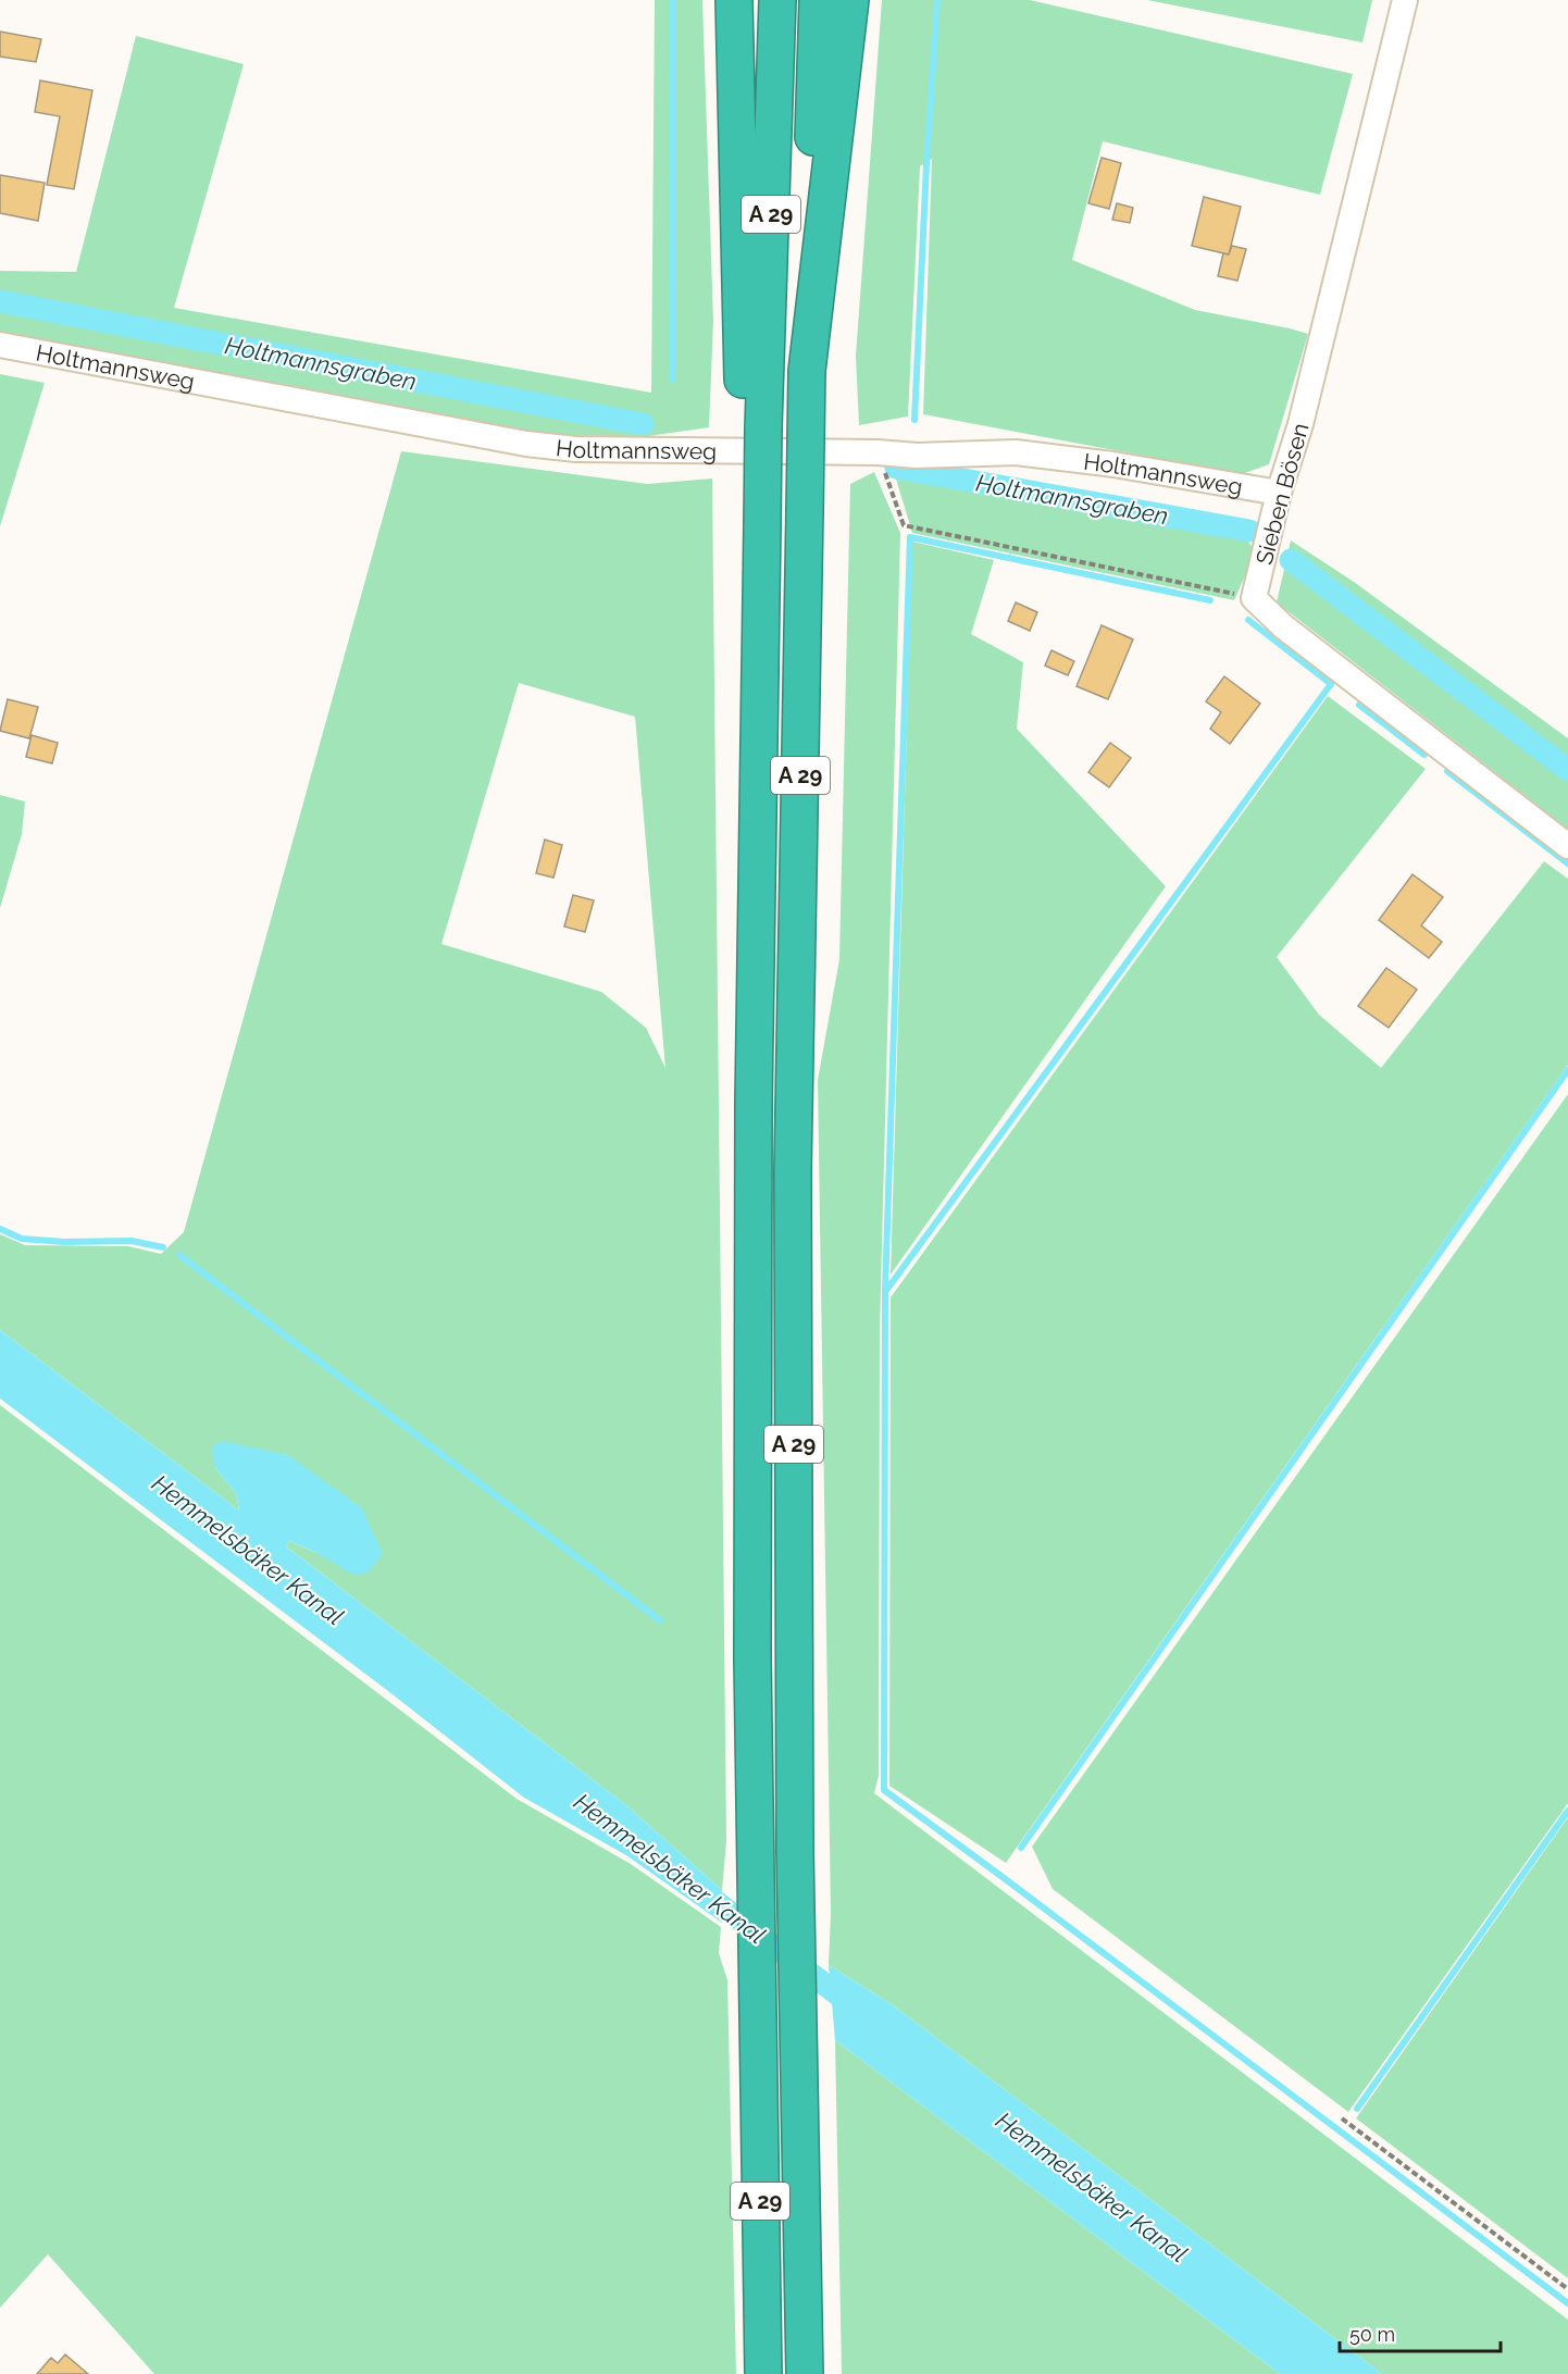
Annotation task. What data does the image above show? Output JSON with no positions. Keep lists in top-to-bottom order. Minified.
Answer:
{"streets":{"highway":["A 29"],"street":["Holtmannsweg","Sieben Bösen"]},"crossings":[["Holtmannsweg","Sieben Bösen"]],"water":["Holtmannsgraben","Hemmelsbäker Kanal"],"scale_bar":"50 m"}
